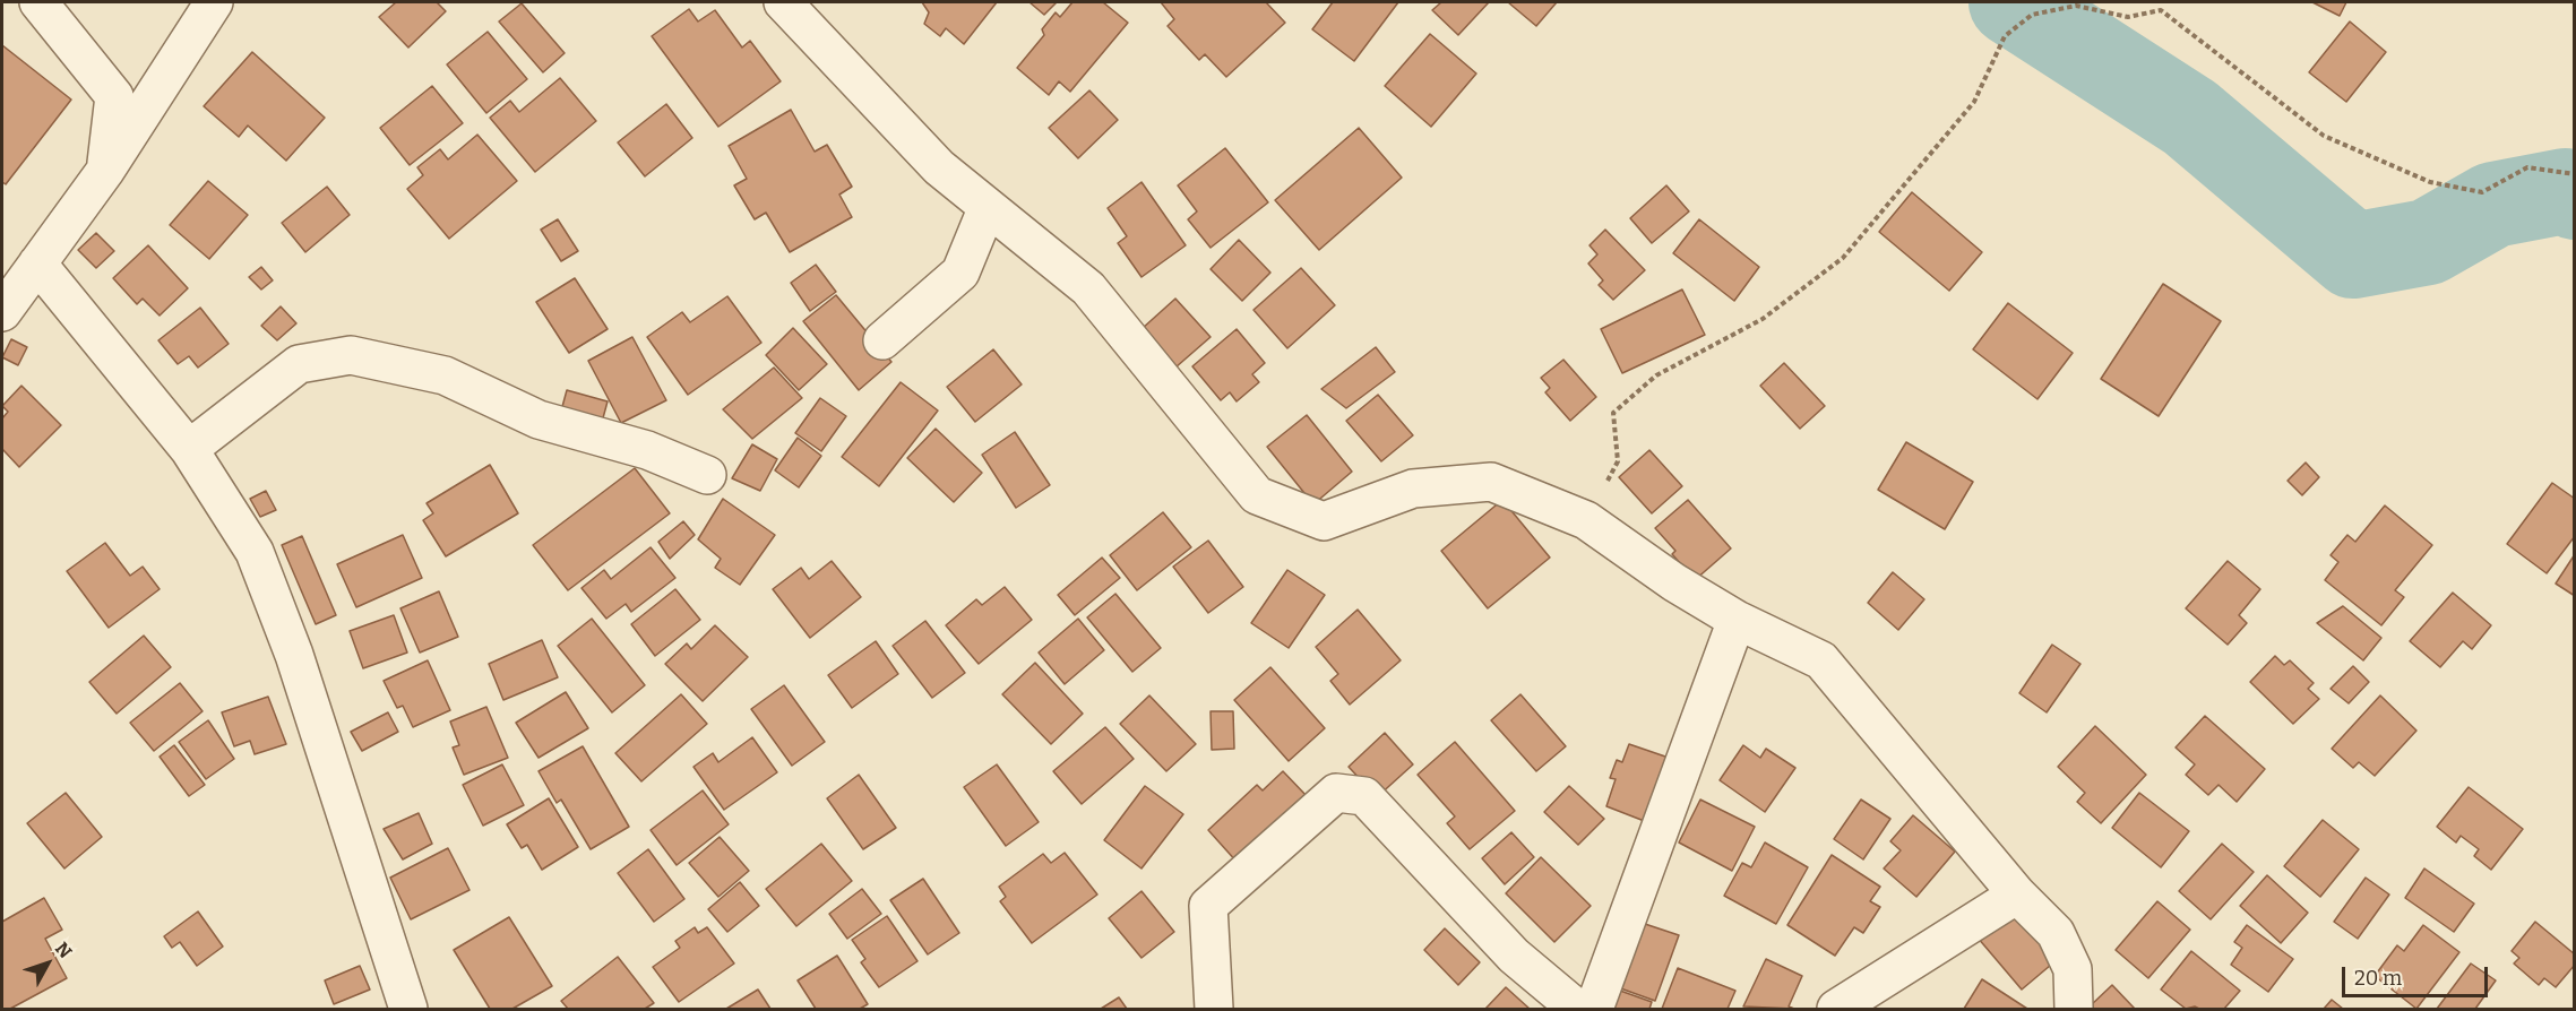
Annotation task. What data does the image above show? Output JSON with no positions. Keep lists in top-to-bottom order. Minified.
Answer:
{"scale_bar":"20 m","north":"top right"}
